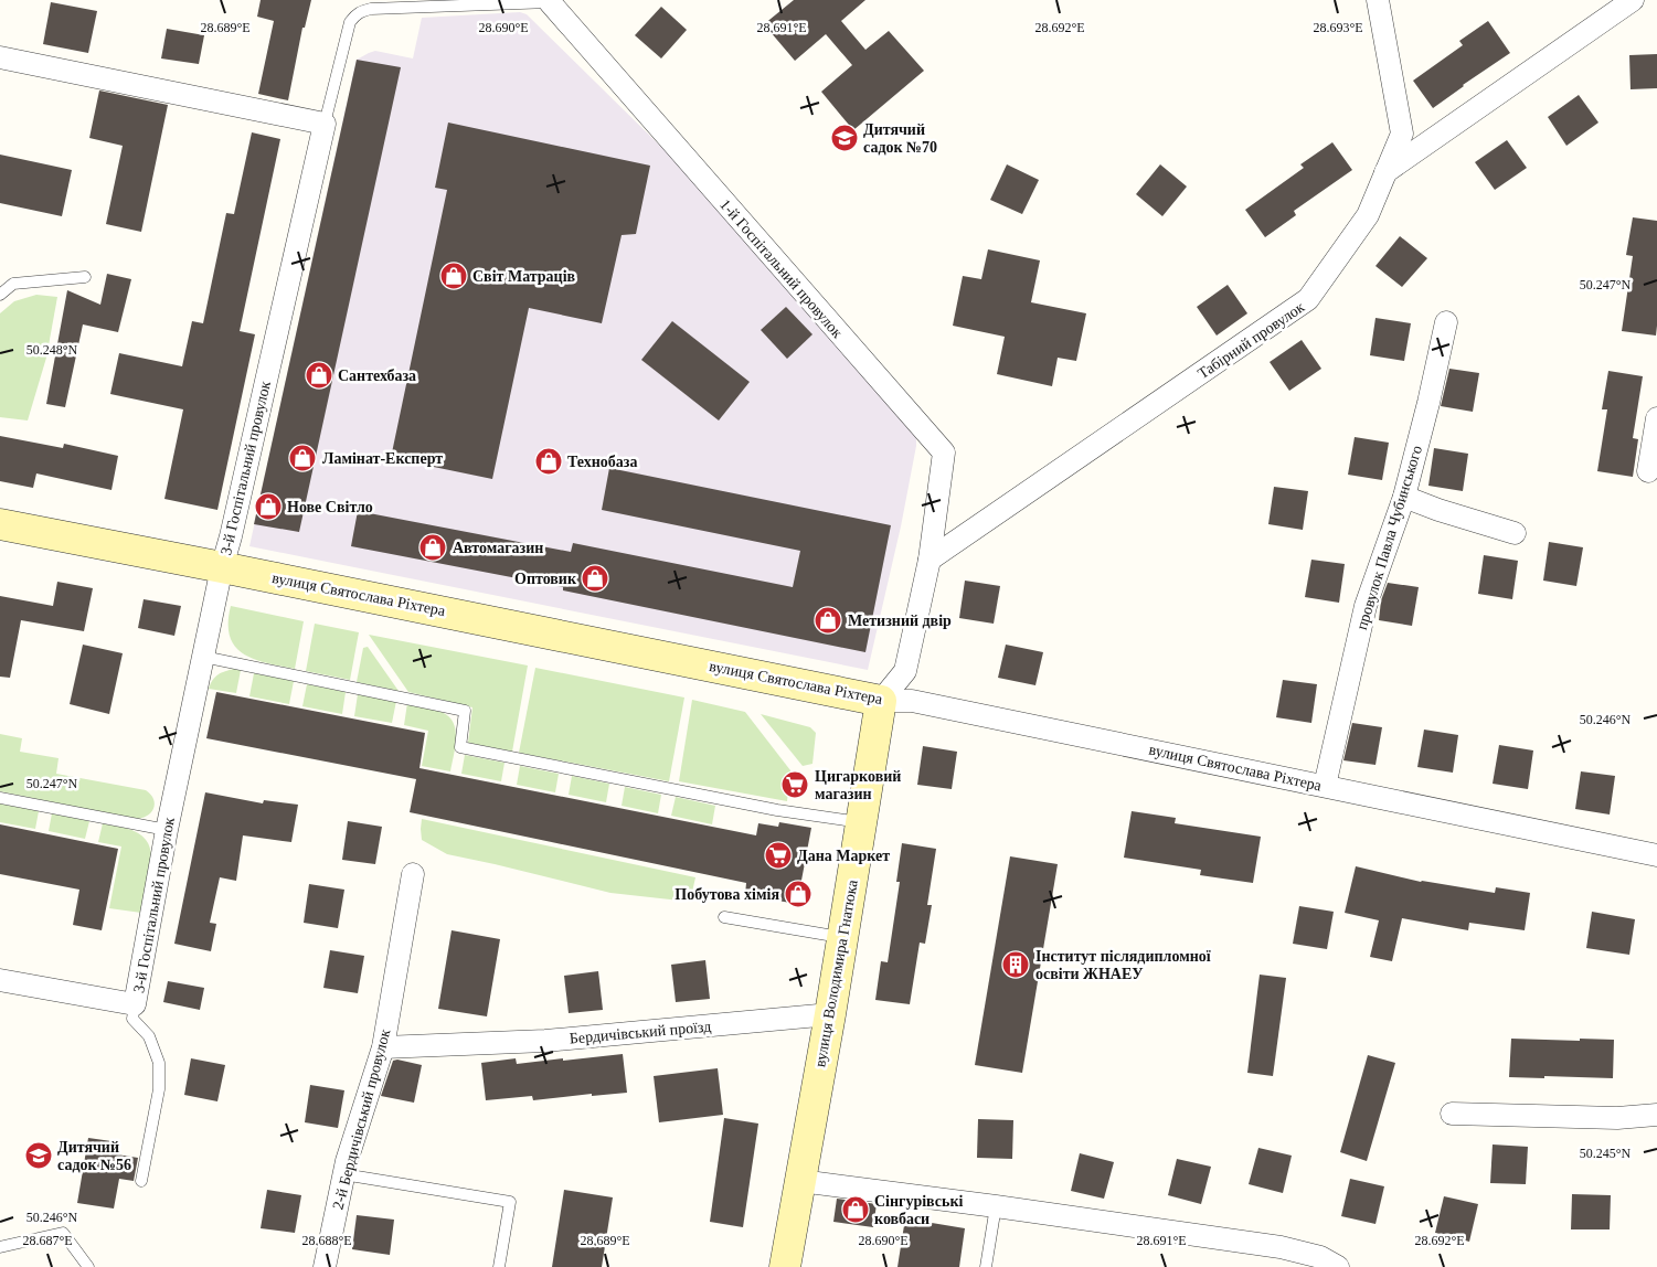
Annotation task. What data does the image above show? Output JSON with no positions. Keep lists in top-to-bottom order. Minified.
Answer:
{"streets":{"main road":["вулиця Святослава Ріхтера","вулиця Володимира Гнатюка"],"street":["1-й Госпітальний провулок","Табірний провулок","3-й Госпітальний провулок","провулок Павла Чубинського","Бердичівський проїзд","2-й Бердичівський провулок"]},"crossings":[["1-й Госпітальний провулок","Табірний провулок"],["1-й Госпітальний провулок","вулиця Володимира Гнатюка"],["Табірний провулок","вулиця Володимира Гнатюка"],["3-й Госпітальний провулок","вулиця Святослава Ріхтера"],["провулок Павла Чубинського","вулиця Святослава Ріхтера"],["вулиця Святослава Ріхтера","вулиця Володимира Гнатюка"],["вулиця Володимира Гнатюка","Бердичівський проїзд"],["Бердичівський проїзд","2-й Бердичівський провулок"]],"places":{"school or university":["Дитячий садок №70","Дитячий садок №56"],"shop":["Світ Матраців","Сантехбаза","Ламінат-Експерт","Технобаза","Нове Світло","Автомагазин","Оптовик","Метизний двір","Побутова хімія","Сінгурівські ковбаси"],"supermarket":["Цигарковий магазин","Дана Маркет"],"building":["Інститут післядипломної освіти ЖНАЕУ"]},"coordinates":["28.689°E","28.690°E","28.691°E","28.692°E","28.693°E","50.247°N","50.248°N","50.246°N","50.245°N","28.687°E","28.688°E"]}
